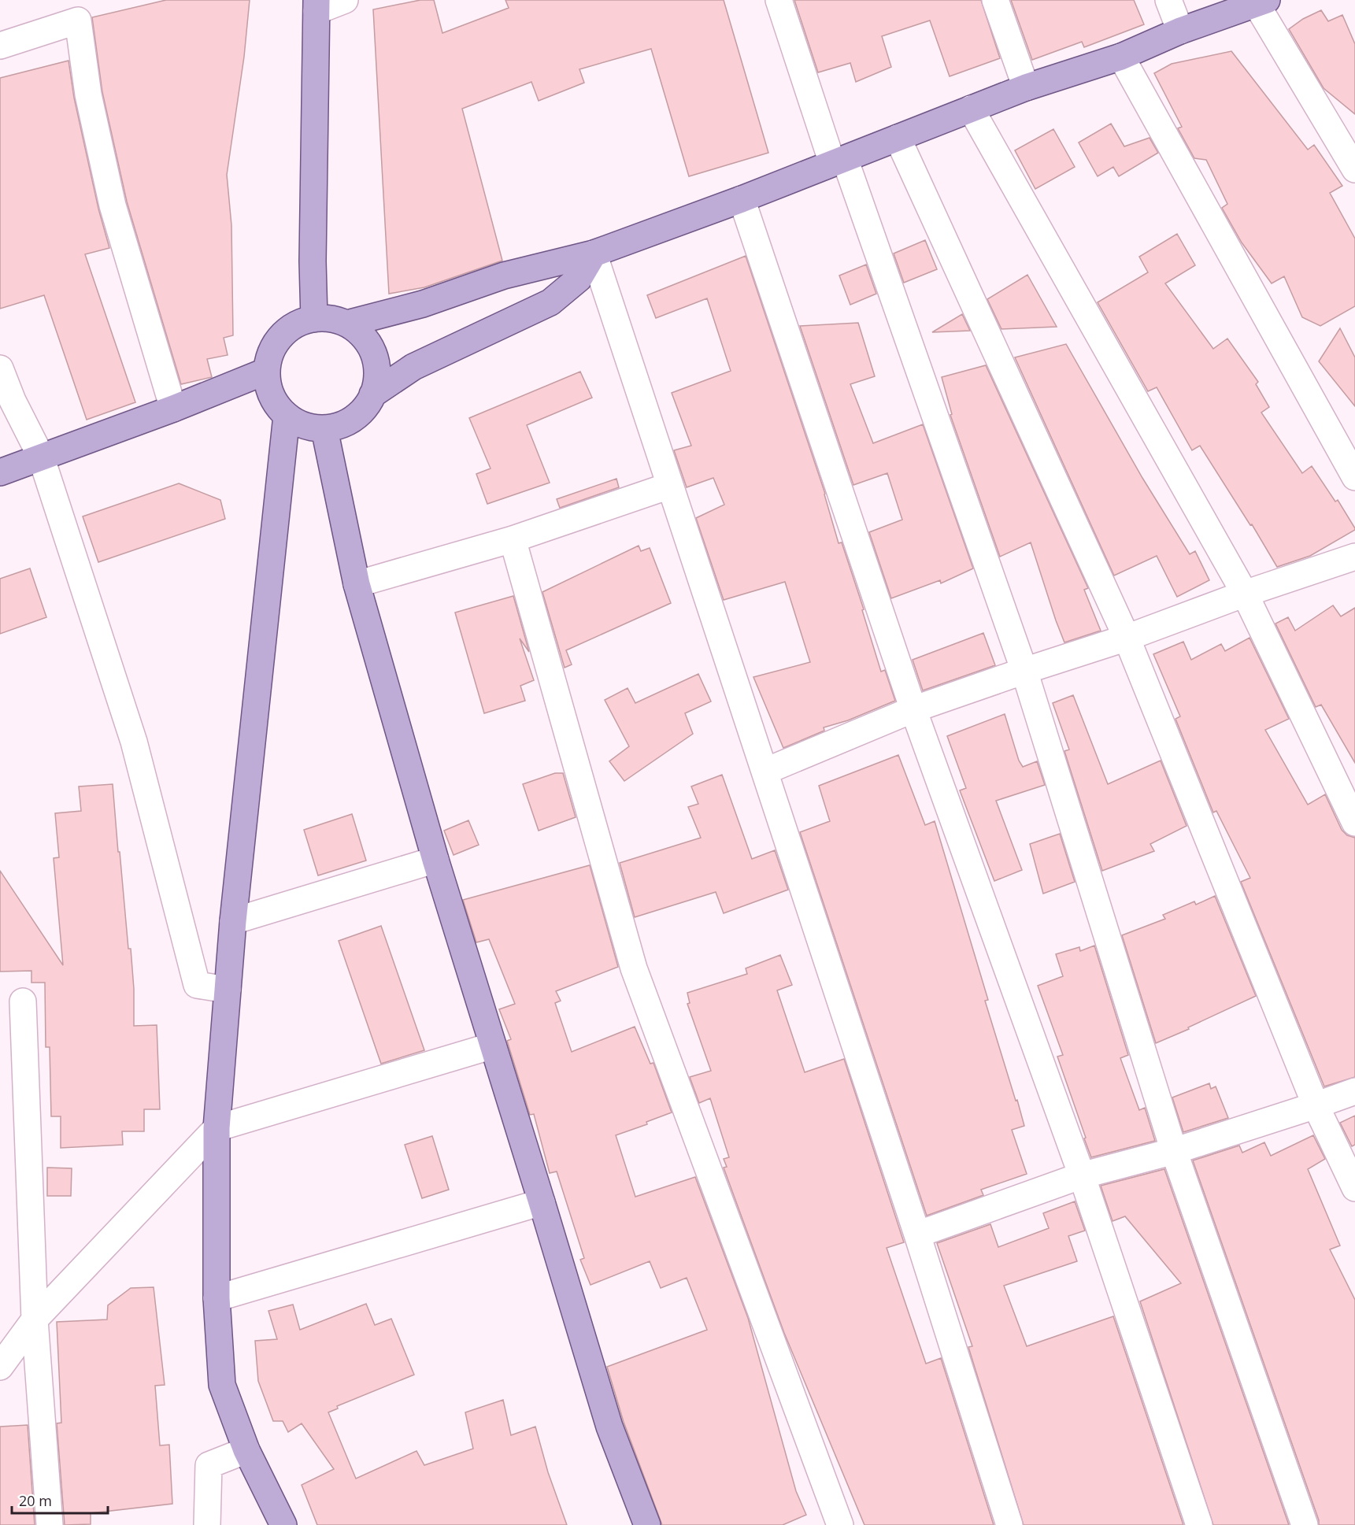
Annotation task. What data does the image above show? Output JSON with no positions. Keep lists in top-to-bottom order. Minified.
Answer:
{"scale_bar":"20 m"}
